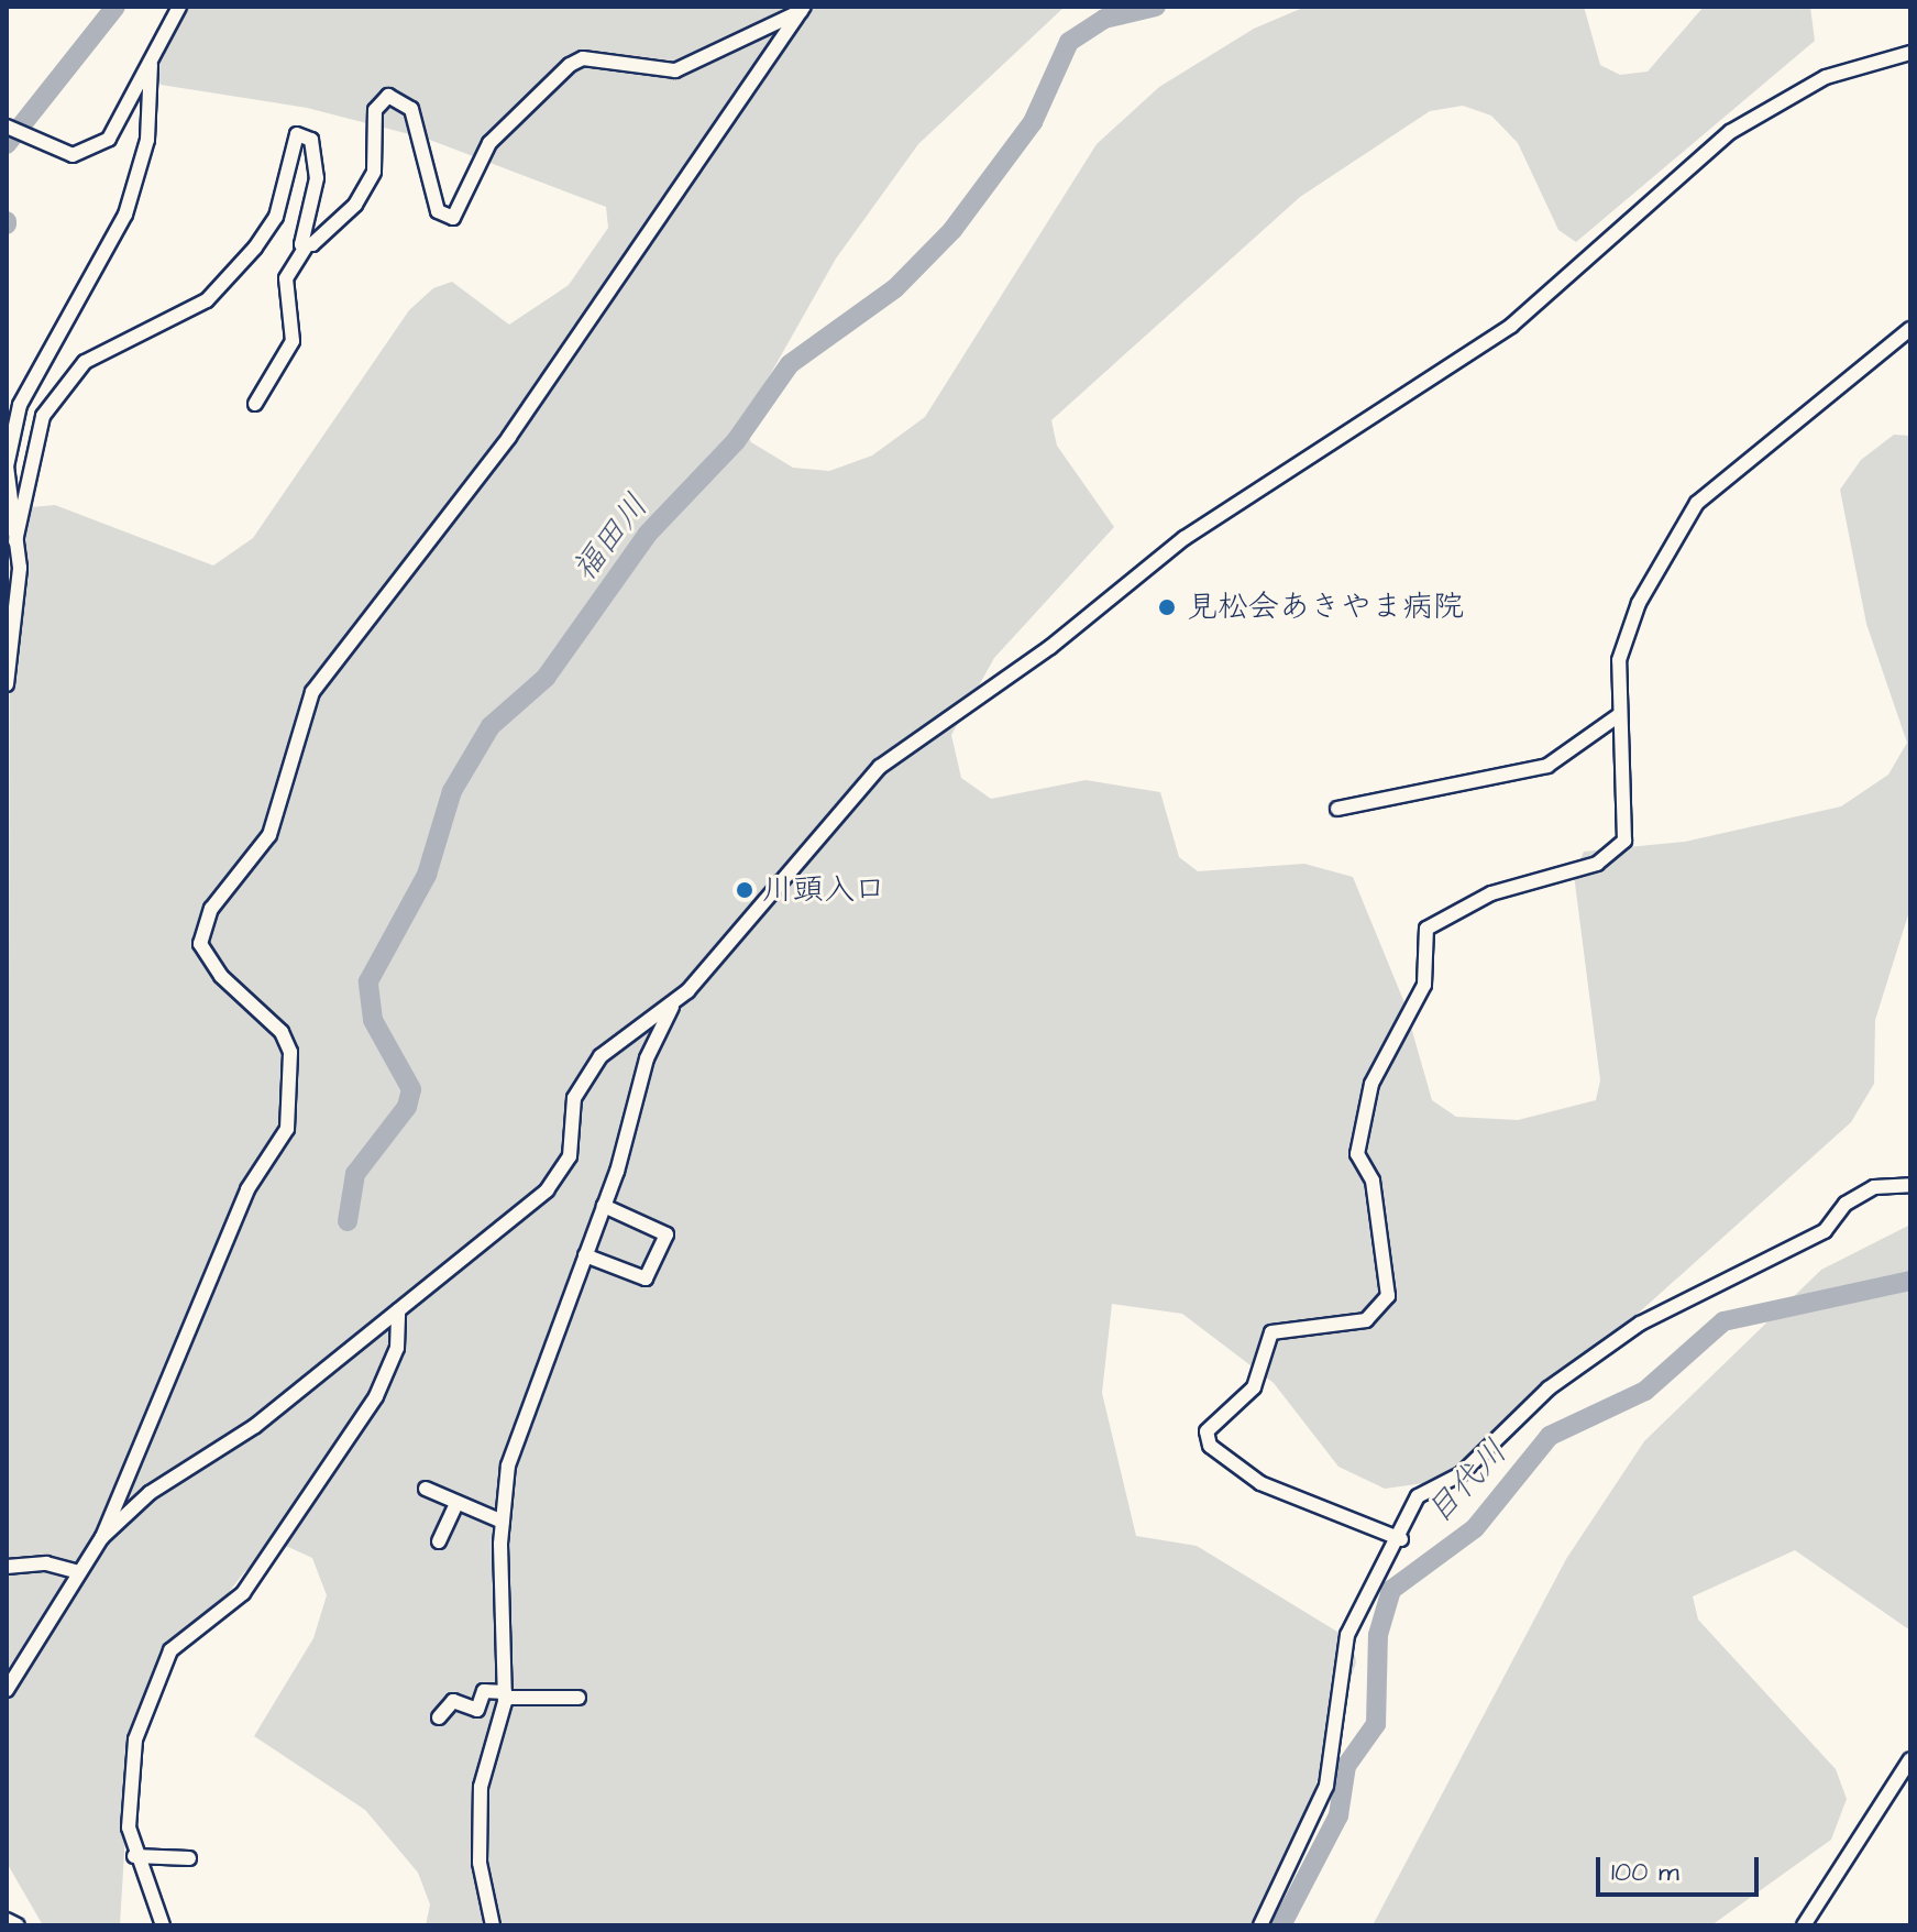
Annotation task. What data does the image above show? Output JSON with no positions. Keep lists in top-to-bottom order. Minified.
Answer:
{"water":["福田川","目代川"],"places":["見松会あきやま病院","川頭入口"],"scale_bar":"100 m"}
